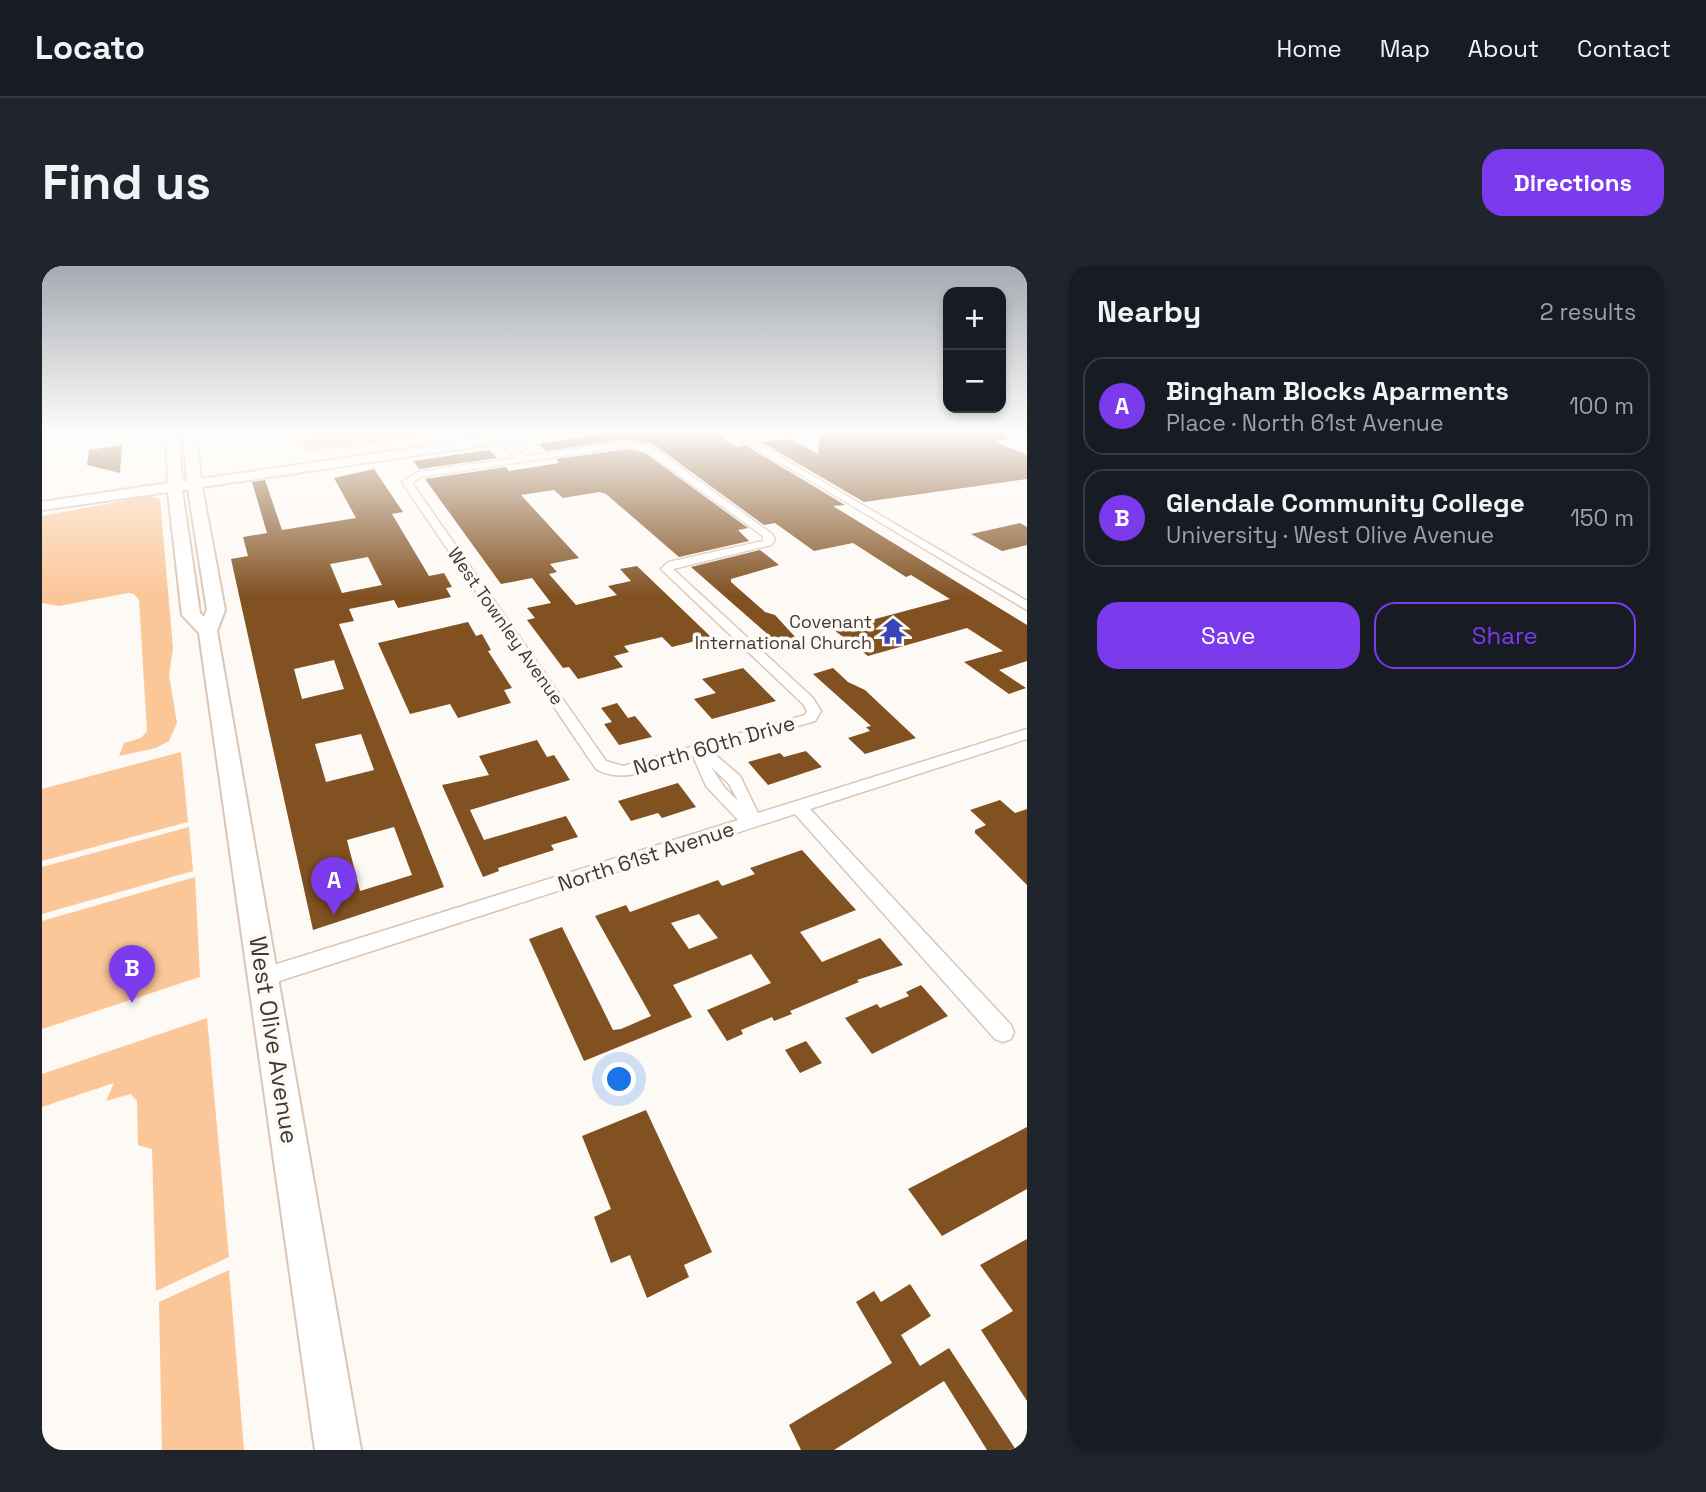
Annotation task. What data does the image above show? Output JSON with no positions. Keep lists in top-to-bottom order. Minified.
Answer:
{"streets":{"main road":["West Olive Avenue"],"street":["West Townley Avenue","North 60th Drive","North 61st Avenue"]},"crossings":[["West Townley Avenue","North 60th Drive"],["North 61st Avenue","West Olive Avenue"]],"places":{"temple":["Covenant International Church"]},"page":{"header":"Locato","nav":["Home","Map","About","Contact"],"buttons":["Directions",["Save","Share"]],"title":"Find us","heading":["Nearby","2 results"],"map_buttons":["+","−"],"list":[{"mark":"A","name":"Bingham Blocks Aparments","note":"Place · North 61st Avenue","value":"100 m"},{"mark":"B","name":"Glendale Community College","note":"University · West Olive Avenue","value":"150 m"}],"pins":["A","B"]}}
